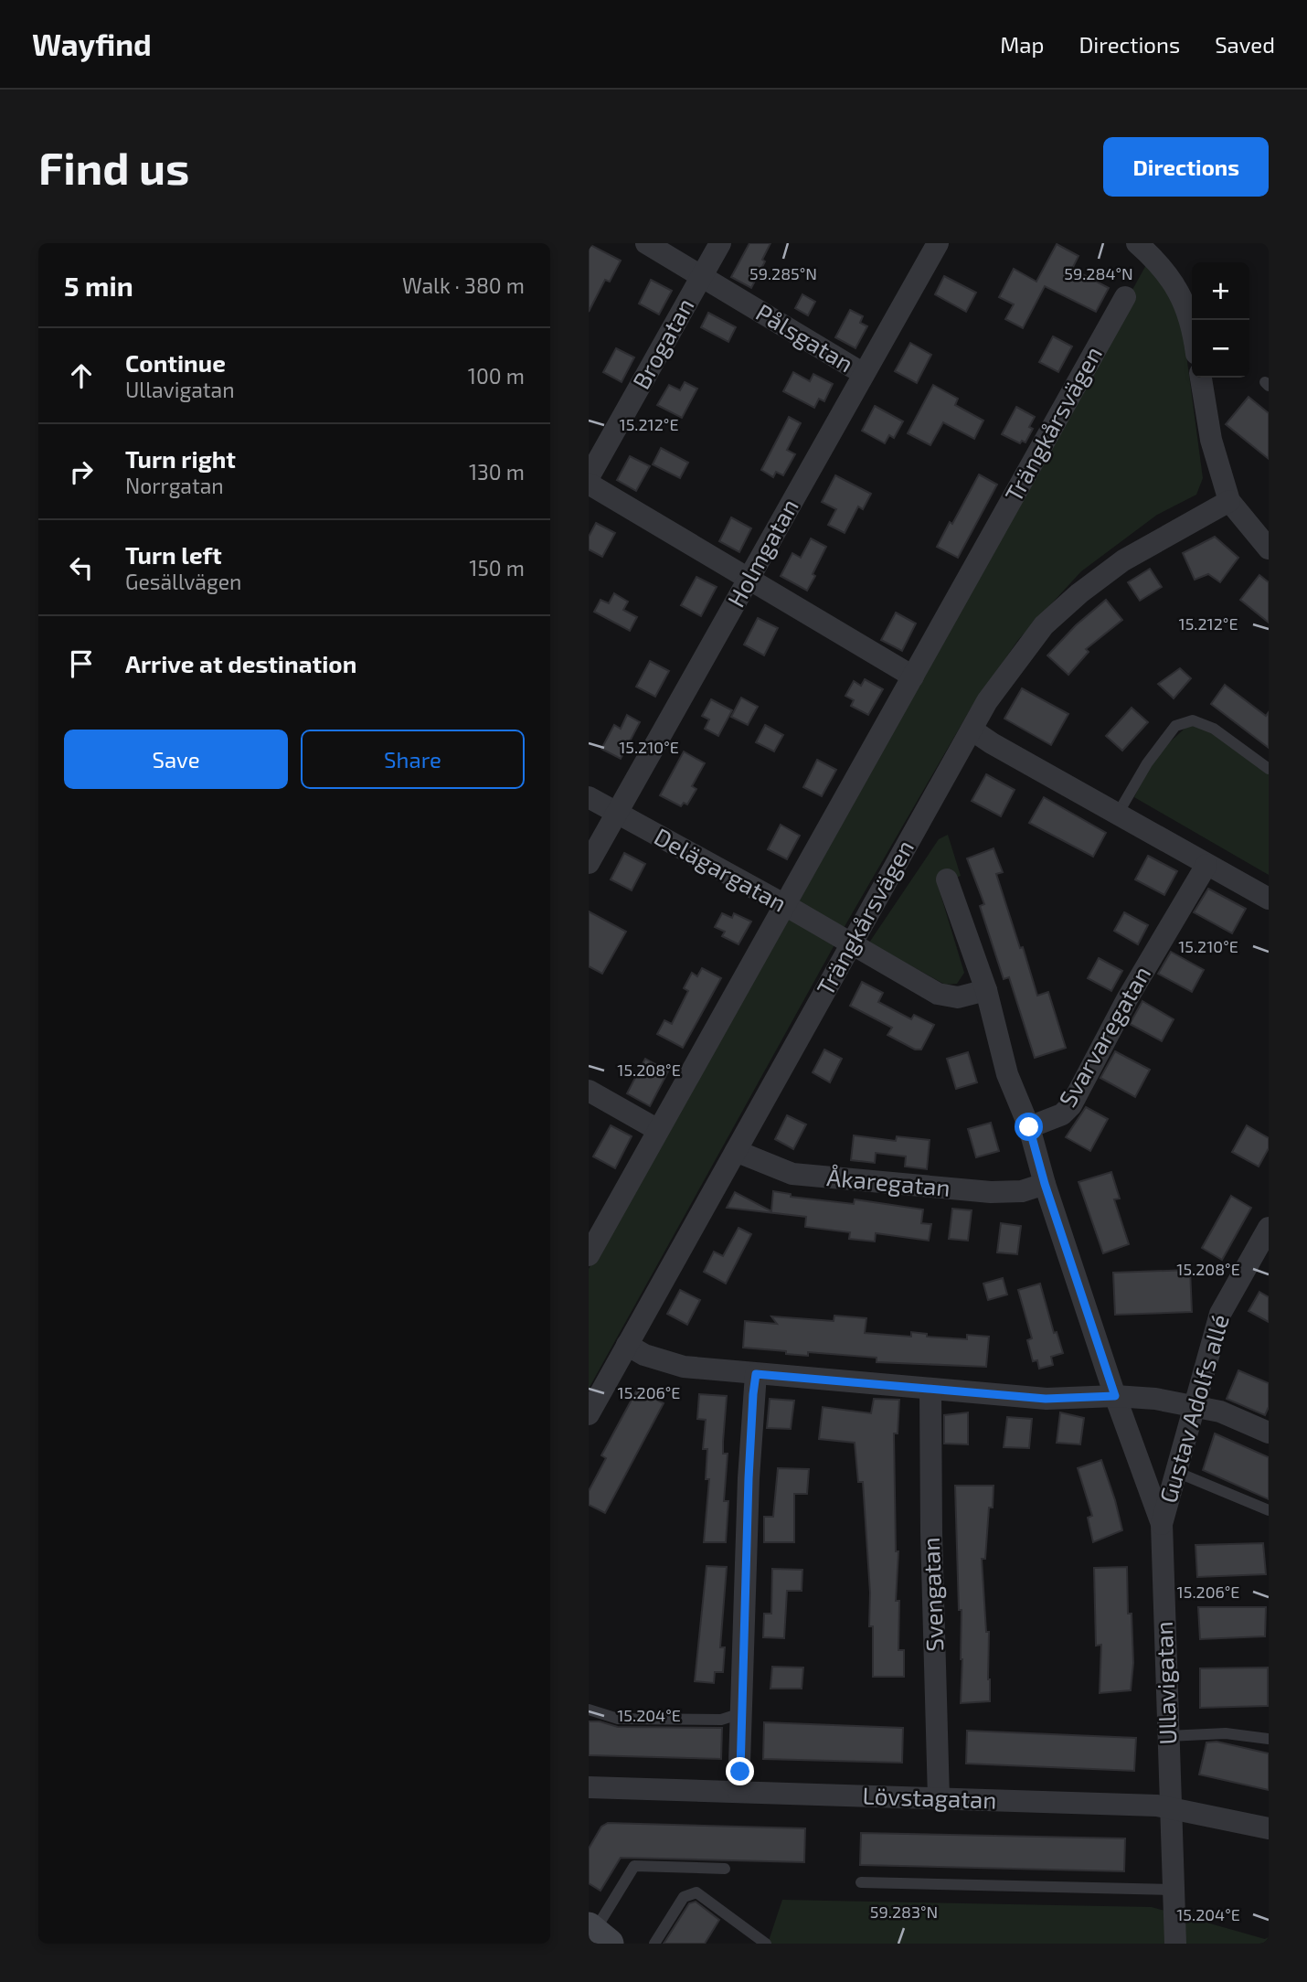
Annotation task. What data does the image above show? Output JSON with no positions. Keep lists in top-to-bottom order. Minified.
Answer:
{"streets":{"street":["Pålsgatan","Brogatan","Trängkårsvägen","Holmgatan","Delägargatan","Svarvaregatan","Åkaregatan","Gustav Adolfs allé","Svengatan","Ullavigatan","Lövstagatan"]},"crossings":[["Pålsgatan","Brogatan"],["Pålsgatan","Holmgatan"],["Trängkårsvägen","Delägargatan"],["Trängkårsvägen","Åkaregatan"],["Holmgatan","Delägargatan"],["Svarvaregatan","Ullavigatan"],["Åkaregatan","Ullavigatan"],["Gustav Adolfs allé","Ullavigatan"],["Svengatan","Lövstagatan"],["Ullavigatan","Lövstagatan"]],"page":{"header":"Wayfind","nav":["Map","Directions","Saved"],"buttons":["Directions",["Save","Share"]],"title":"Find us","heading":["5 min","Walk · 380 m"],"map_buttons":["+","−"],"list":[["Continue","Ullavigatan","100 m"],["Turn right","Norrgatan","130 m"],["Turn left","Gesällvägen","150 m"],"Arrive at destination"]},"coordinates":["59.285°N","59.284°N","15.212°E","15.210°E","15.208°E","15.206°E","15.204°E","59.283°N"]}
